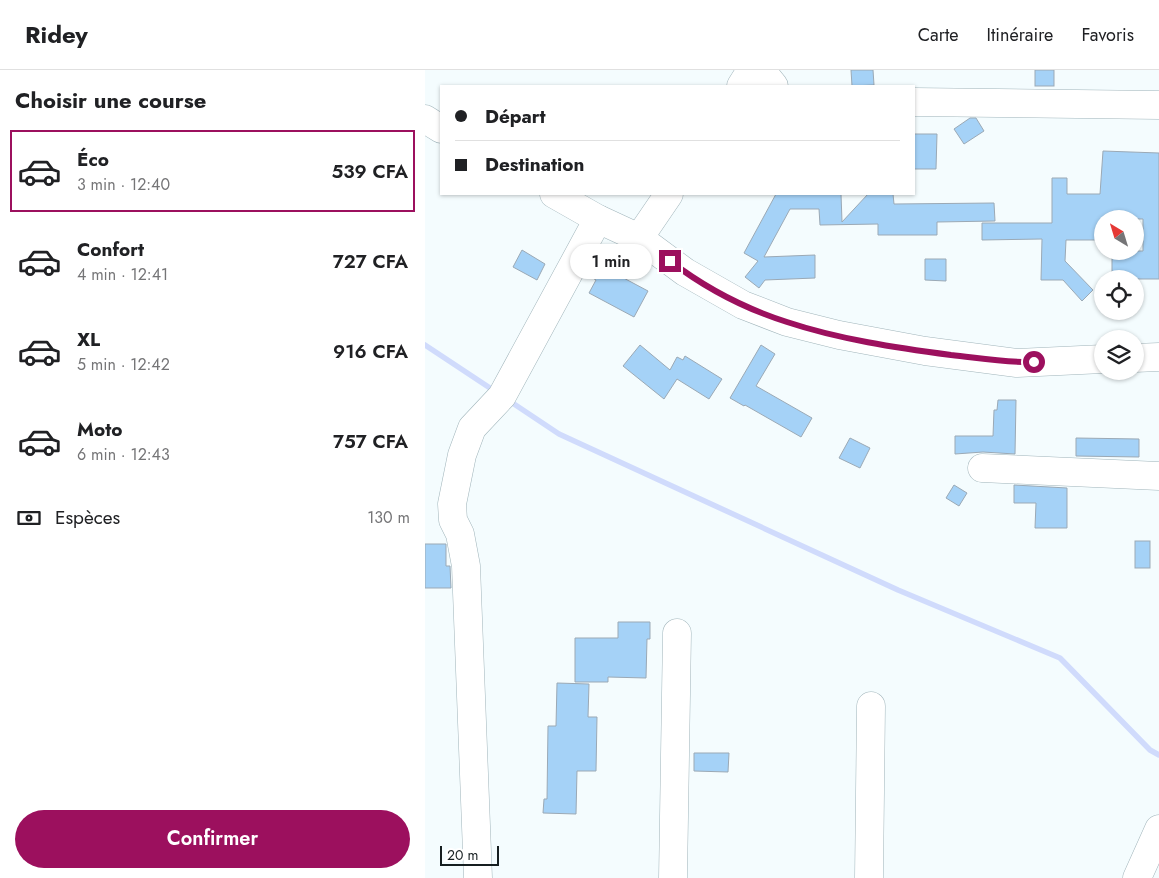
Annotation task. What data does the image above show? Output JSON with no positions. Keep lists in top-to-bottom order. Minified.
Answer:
{"scale_bar":"20 m","north":"top left","page":{"header":"Ridey","nav":["Carte","Itinéraire","Favoris"],"heading":"Choisir une course","banner":["Départ","Destination"],"list":[{"name":"Éco","note":"3 min · 12:40","value":"539 CFA"},{"name":"Confort","note":"4 min · 12:41","value":"727 CFA"},{"name":"XL","note":"5 min · 12:42","value":"916 CFA"},{"name":"Moto","note":"6 min · 12:43","value":"757 CFA"}],"bubble":"1 min","pay":["Espèces","130 m"],"buttons":"Confirmer","scale":"20 m"}}
